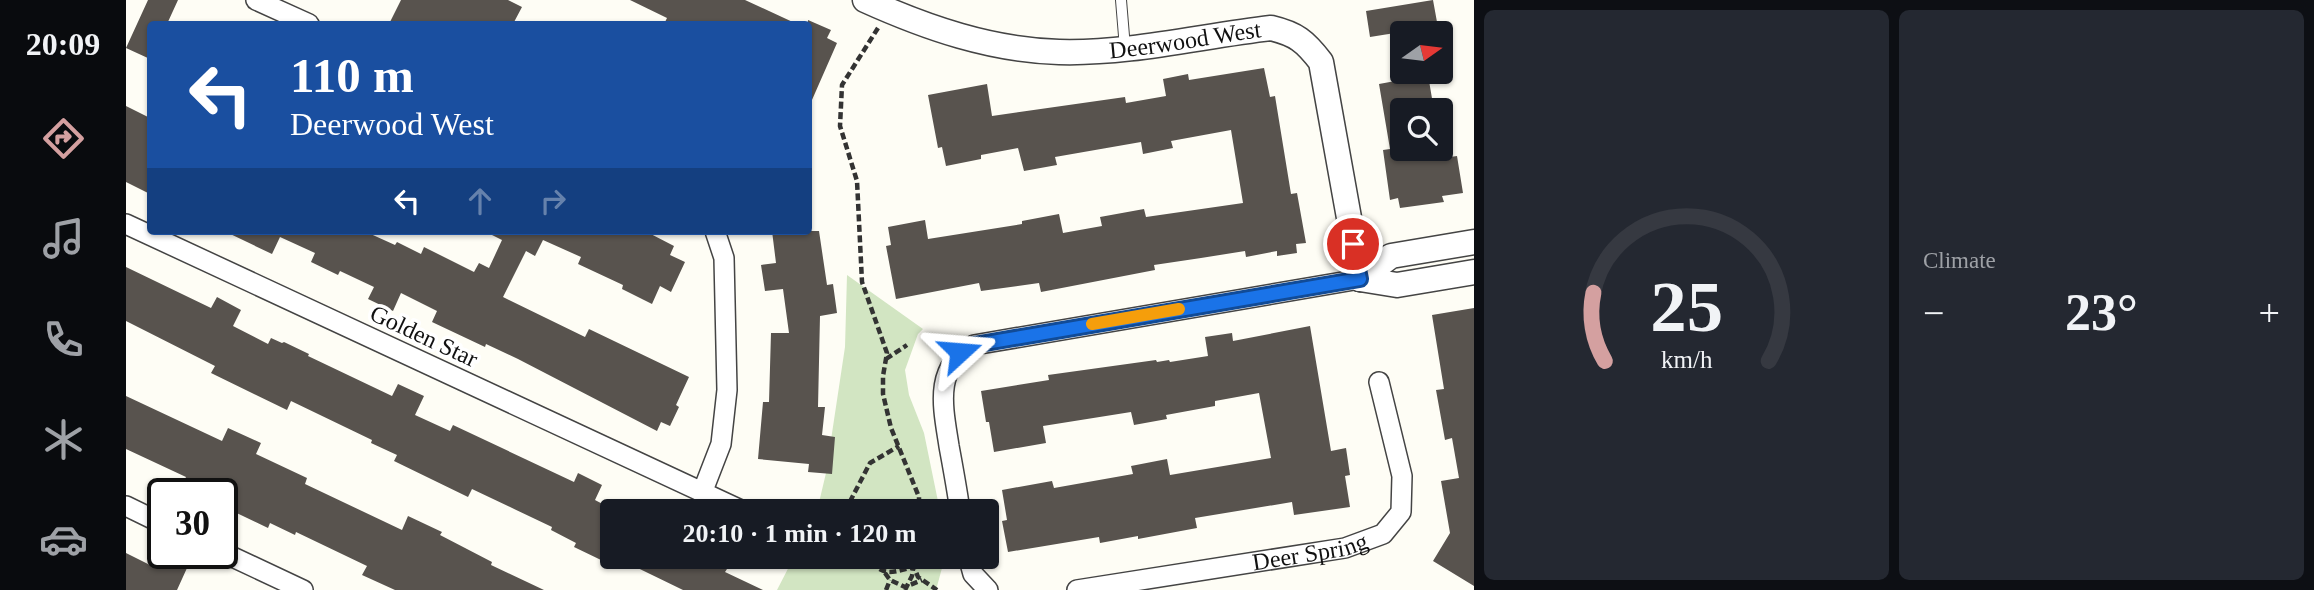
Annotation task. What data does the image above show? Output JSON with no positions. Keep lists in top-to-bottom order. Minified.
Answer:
{"streets":{"street":["Deerwood West","Golden Star","Deer Spring"]},"north":"right","page":{"tabs":"20:09","tile":"Climate","turn":["110 m","Deerwood West"],"heat":["−","23°","+"],"limit":"30","trip":"20:10 · 1 min · 120 m","gauge":["25","km/h"]}}
